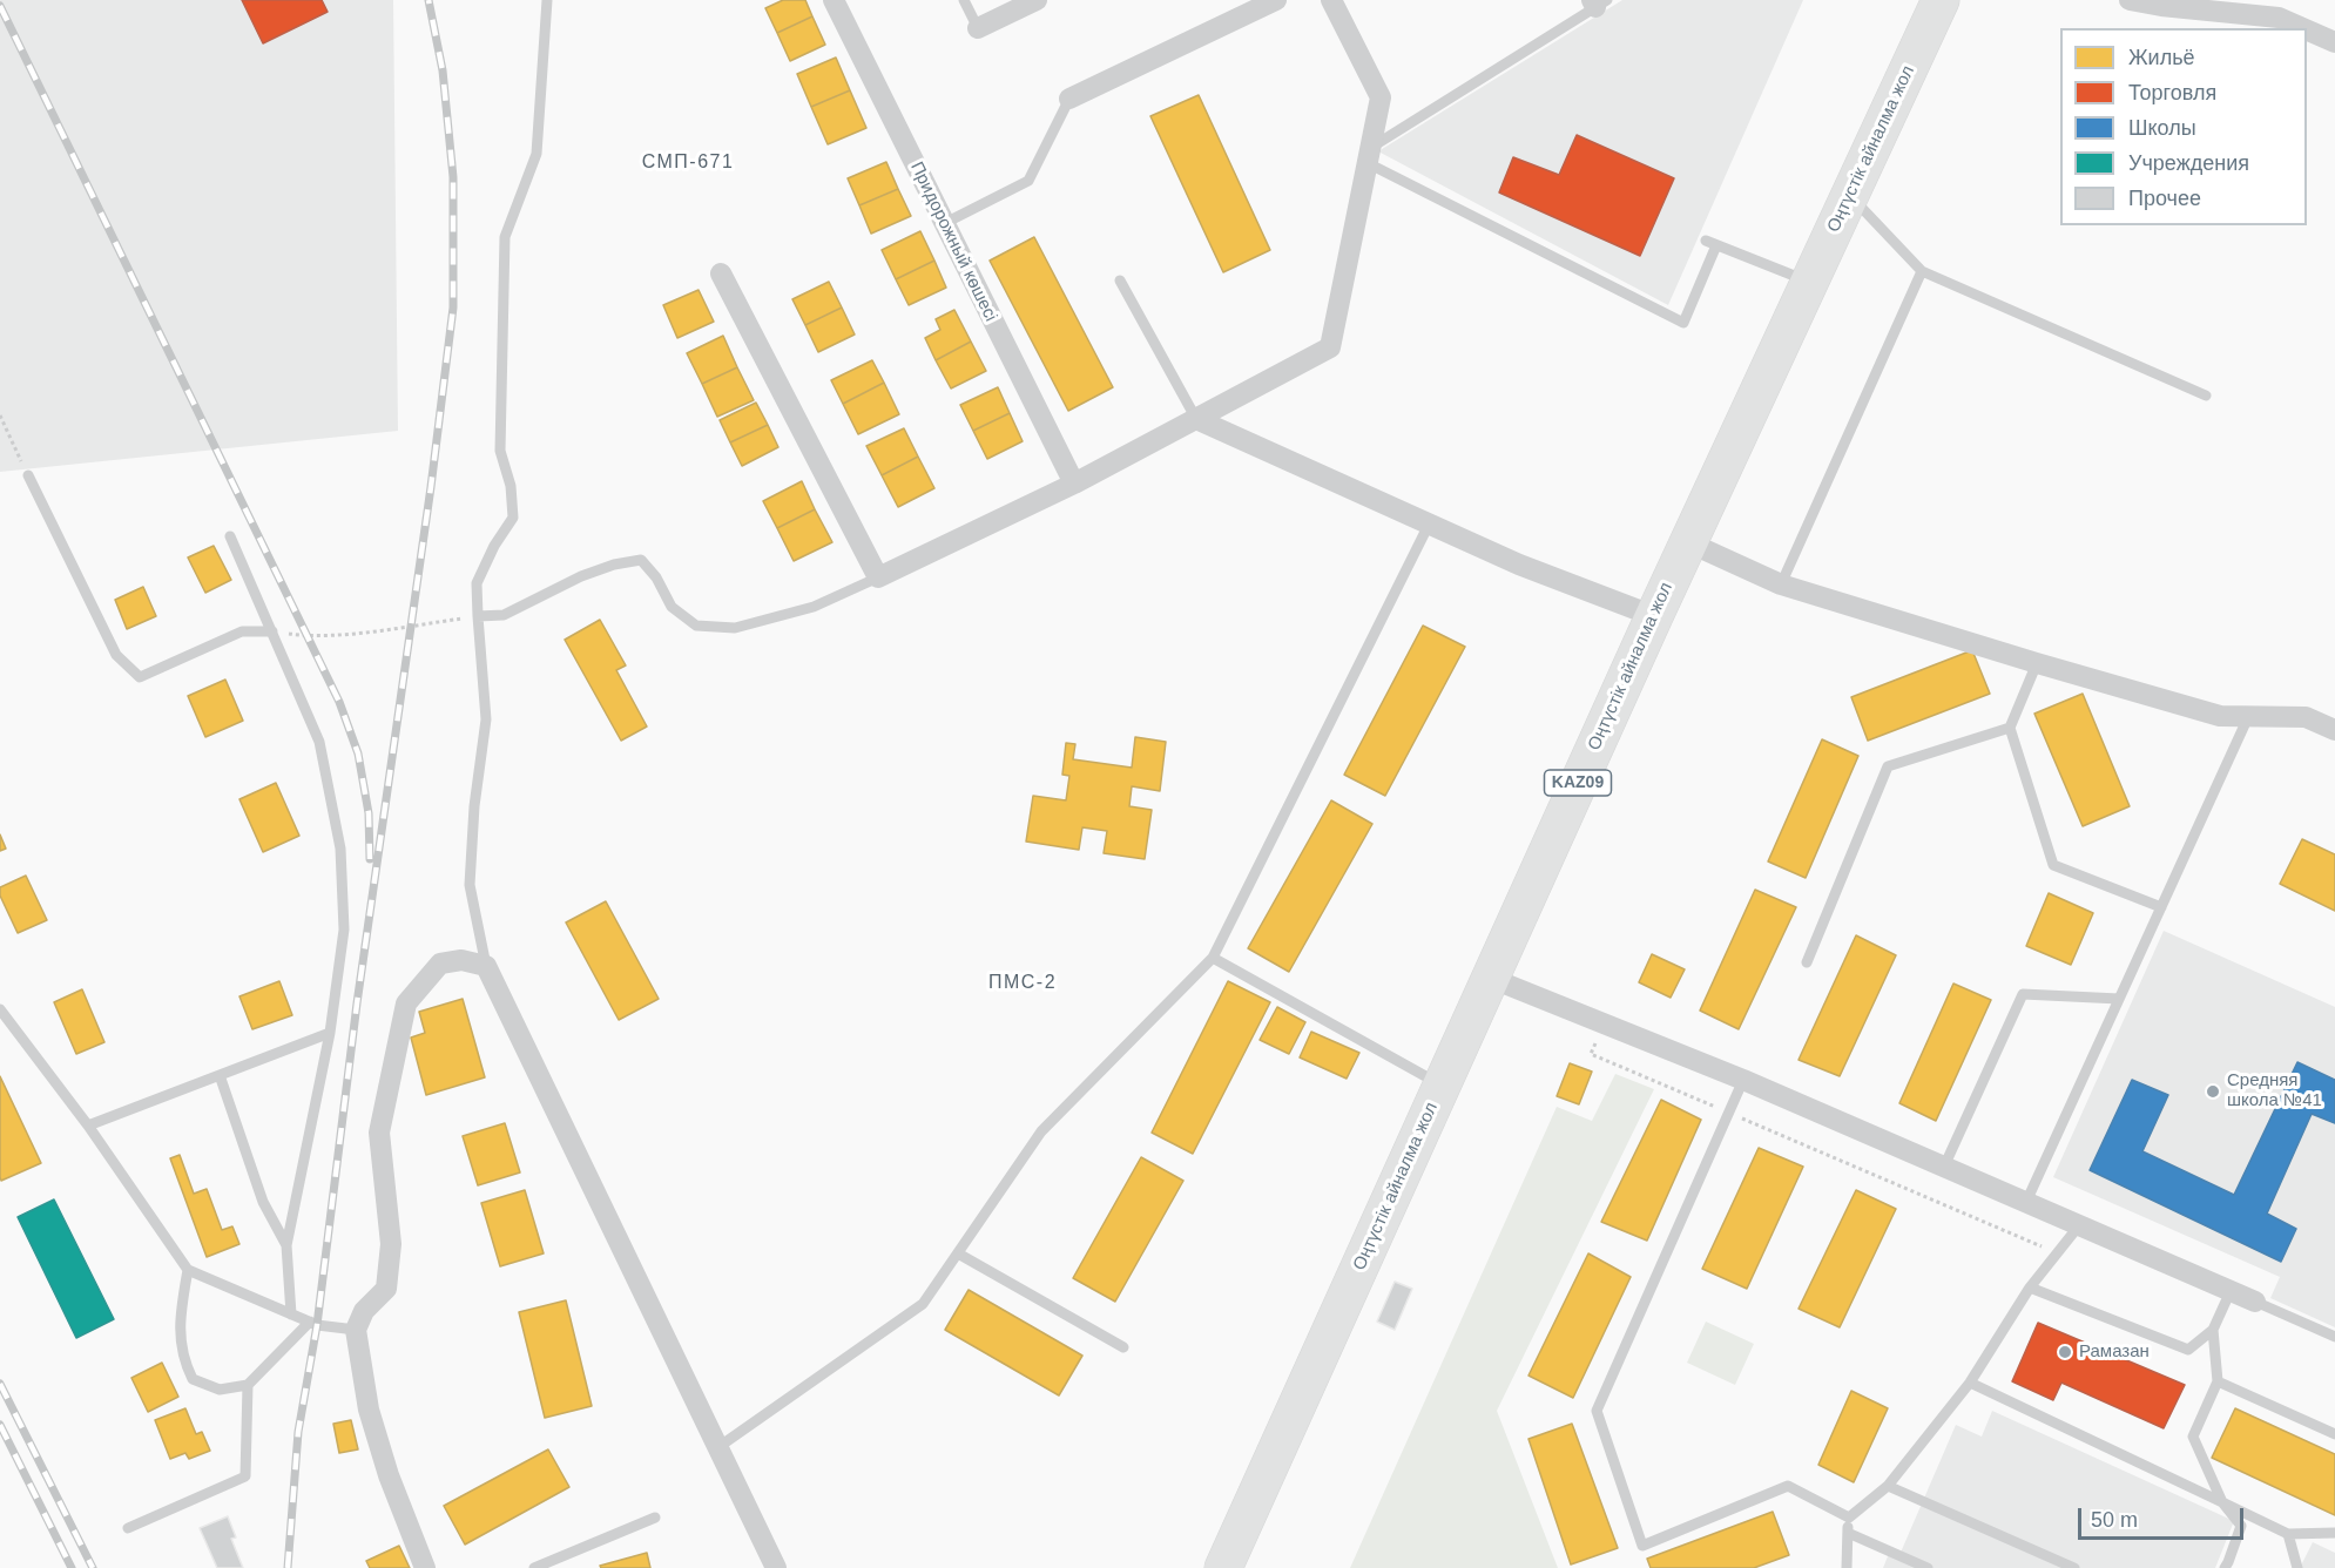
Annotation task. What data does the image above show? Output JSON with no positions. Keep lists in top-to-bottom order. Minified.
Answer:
{"streets":{"highway":["Оңтүстік айналма жол","KAZ09"],"street":["Придорожный көшесі"]},"districts":["СМП-671","ПМС-2"],"places":["Средняя школа №41","Рамазан"],"legend":["Жильё","Торговля","Школы","Учреждения","Прочее"],"scale_bar":"50 m"}
